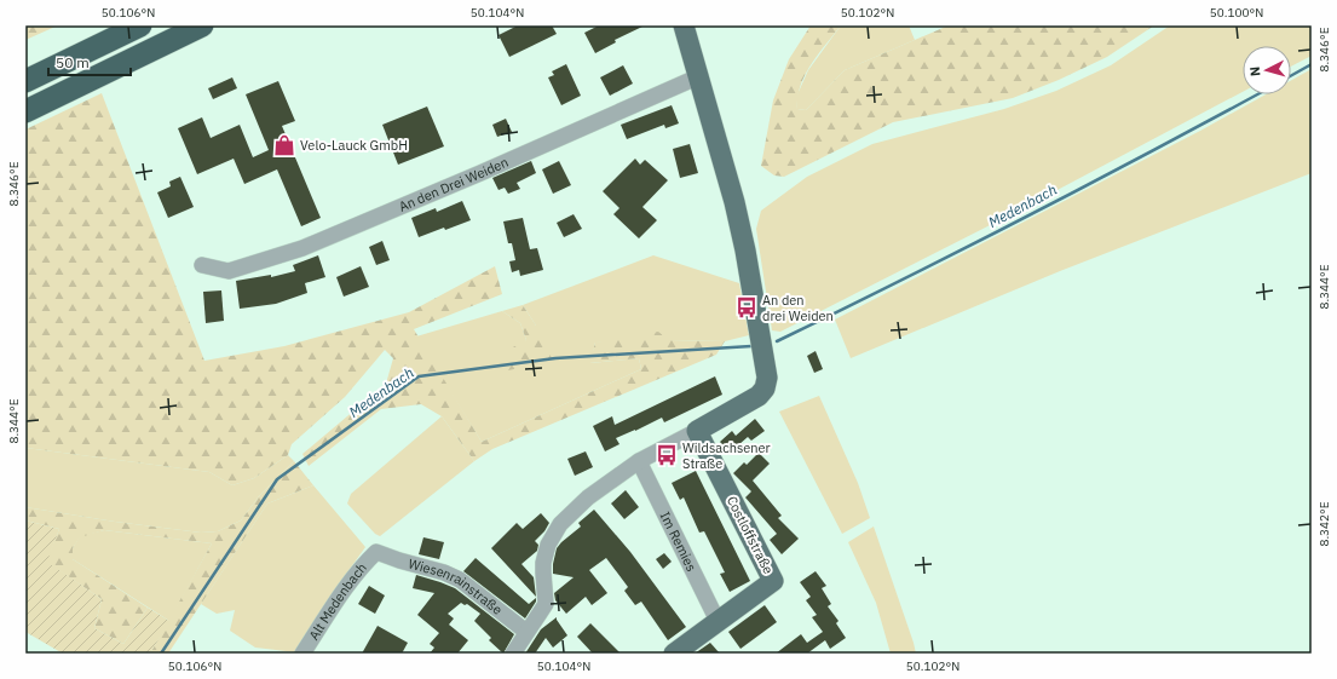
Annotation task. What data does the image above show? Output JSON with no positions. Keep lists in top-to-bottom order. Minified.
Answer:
{"streets":{"main road":["Costloffstraße"],"street":["An den Drei Weiden","Im Remies","Wiesenrainstraße","Alt Medenbach"]},"crossings":[["Costloffstraße","Im Remies"],["Wiesenrainstraße","Alt Medenbach"]],"water":["Medenbach"],"places":{"shop":["Velo-Lauck GmbH"],"bus stop":["An den drei Weiden","Wildsachsener Straße"]},"scale_bar":"50 m","north":"left","coordinates":["50.106°N","50.104°N","50.102°N","50.100°N","8.346°E","8.344°E","8.342°E"]}
